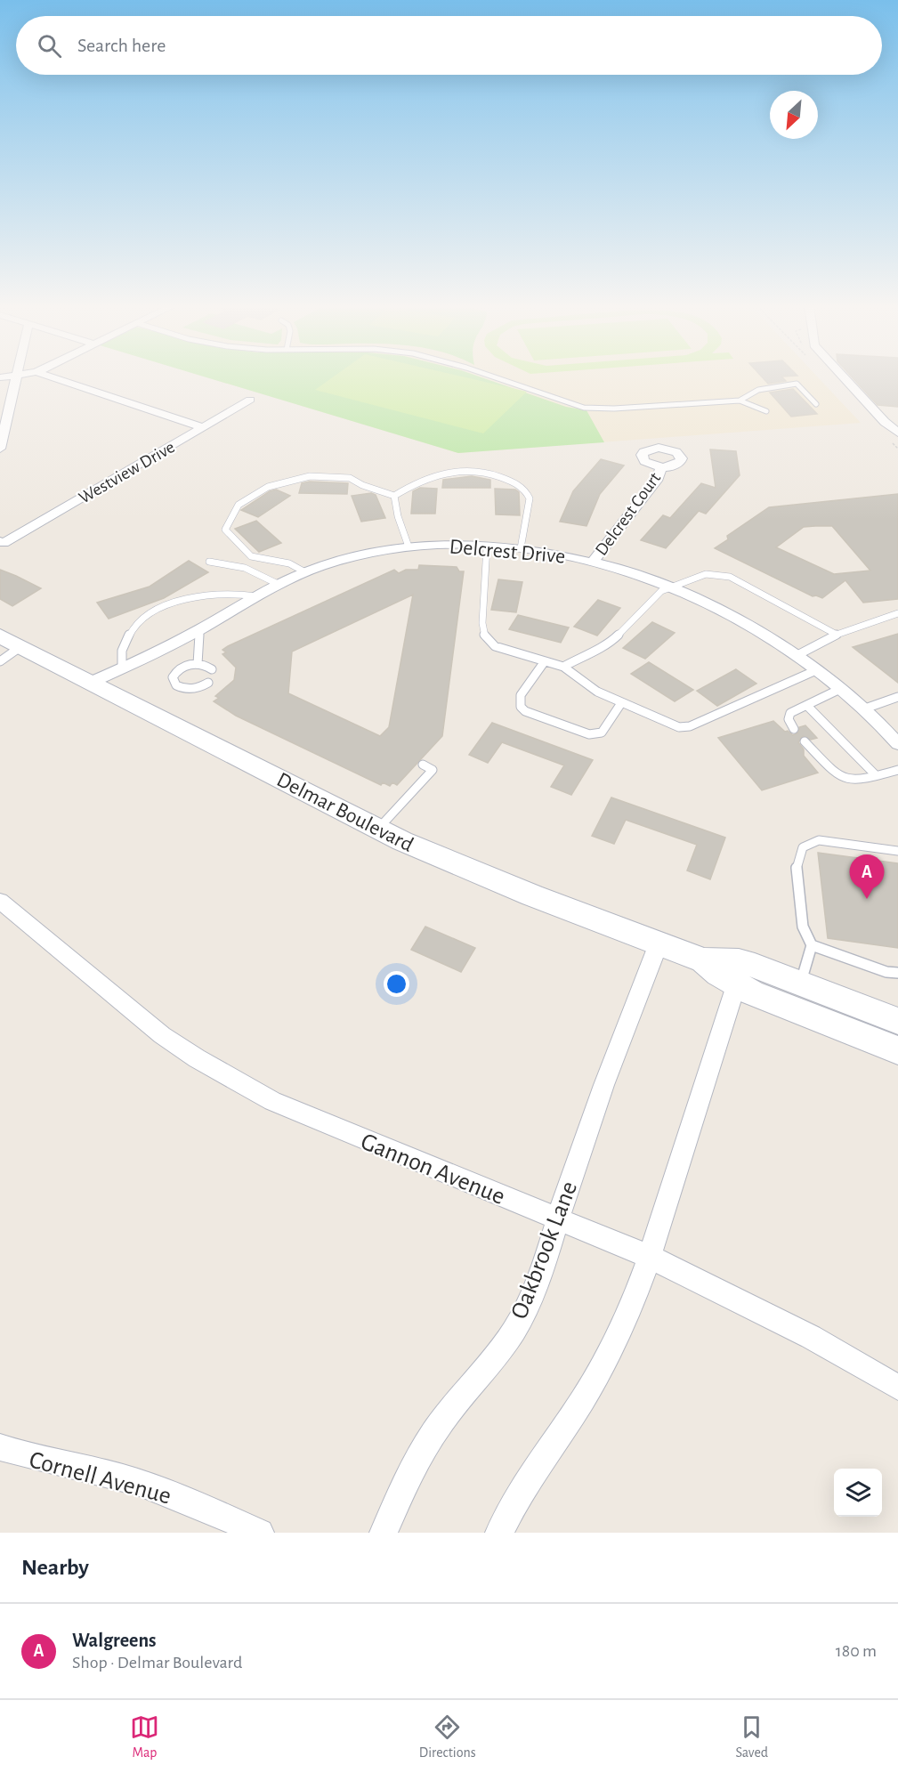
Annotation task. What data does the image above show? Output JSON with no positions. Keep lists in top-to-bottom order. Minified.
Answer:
{"streets":{"main road":["Delmar Boulevard"],"street":["Westview Drive","Delcrest Court","Delcrest Drive","Gannon Avenue","Oakbrook Lane","Cornell Avenue"]},"crossings":[["Delcrest Court","Delcrest Drive"],["Delcrest Drive","Delmar Boulevard"],["Delmar Boulevard","Oakbrook Lane"],["Gannon Avenue","Oakbrook Lane"]],"north":"bottom left","page":{"search":"Search here","pins":"A","heading":"Nearby","list":[{"mark":"A","name":"Walgreens","note":"Shop · Delmar Boulevard","value":"180 m"}],"nav":["Map","Directions","Saved"]}}
